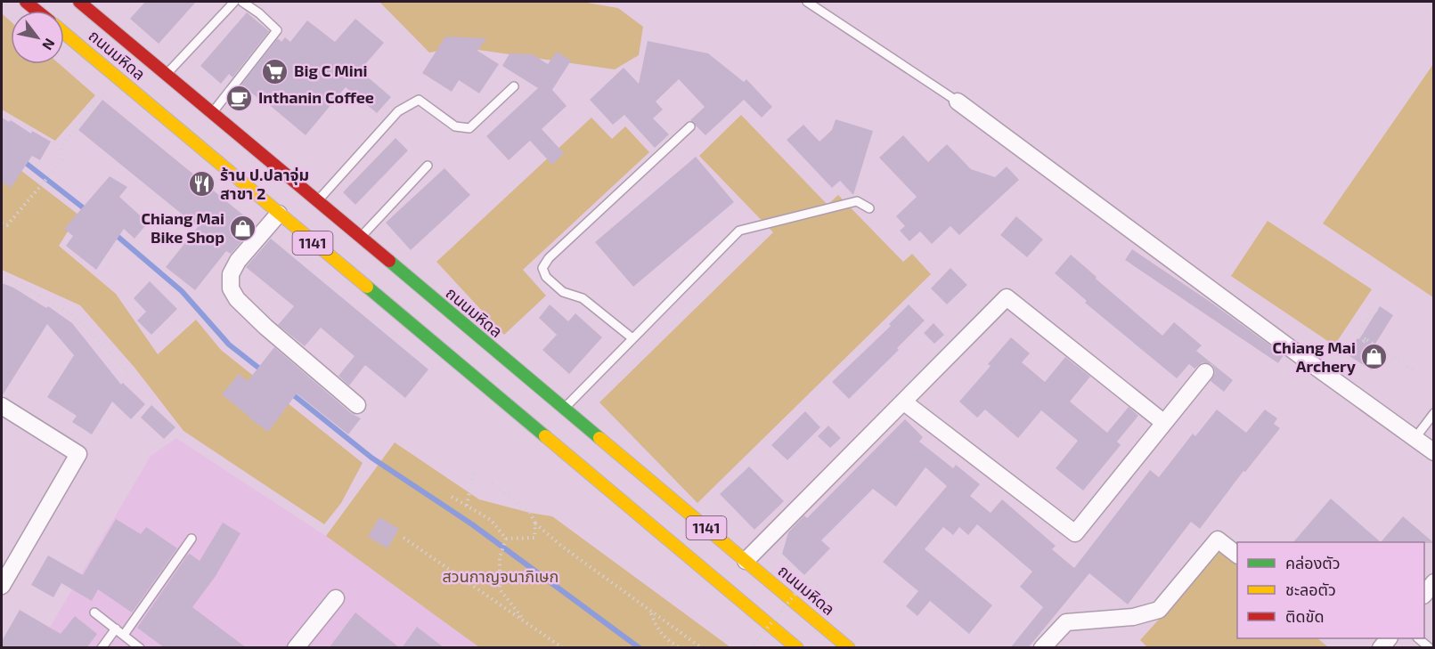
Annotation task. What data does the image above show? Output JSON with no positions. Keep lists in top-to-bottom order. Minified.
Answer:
{"streets":{"main road":["ถนนมหิดล","1141"]},"parks":["สวนกาญจนาภิเษก"],"places":{"supermarket":["Big C Mini"],"cafe":["Inthanin Coffee"],"restaurant":["ร้าน ป.ปลาจุ่ม สาขา 2"],"shop":["Chiang Mai Bike Shop","Chiang Mai Archery"]},"legend":["คล่องตัว","ชะลอตัว","ติดขัด"],"north":"bottom right"}
